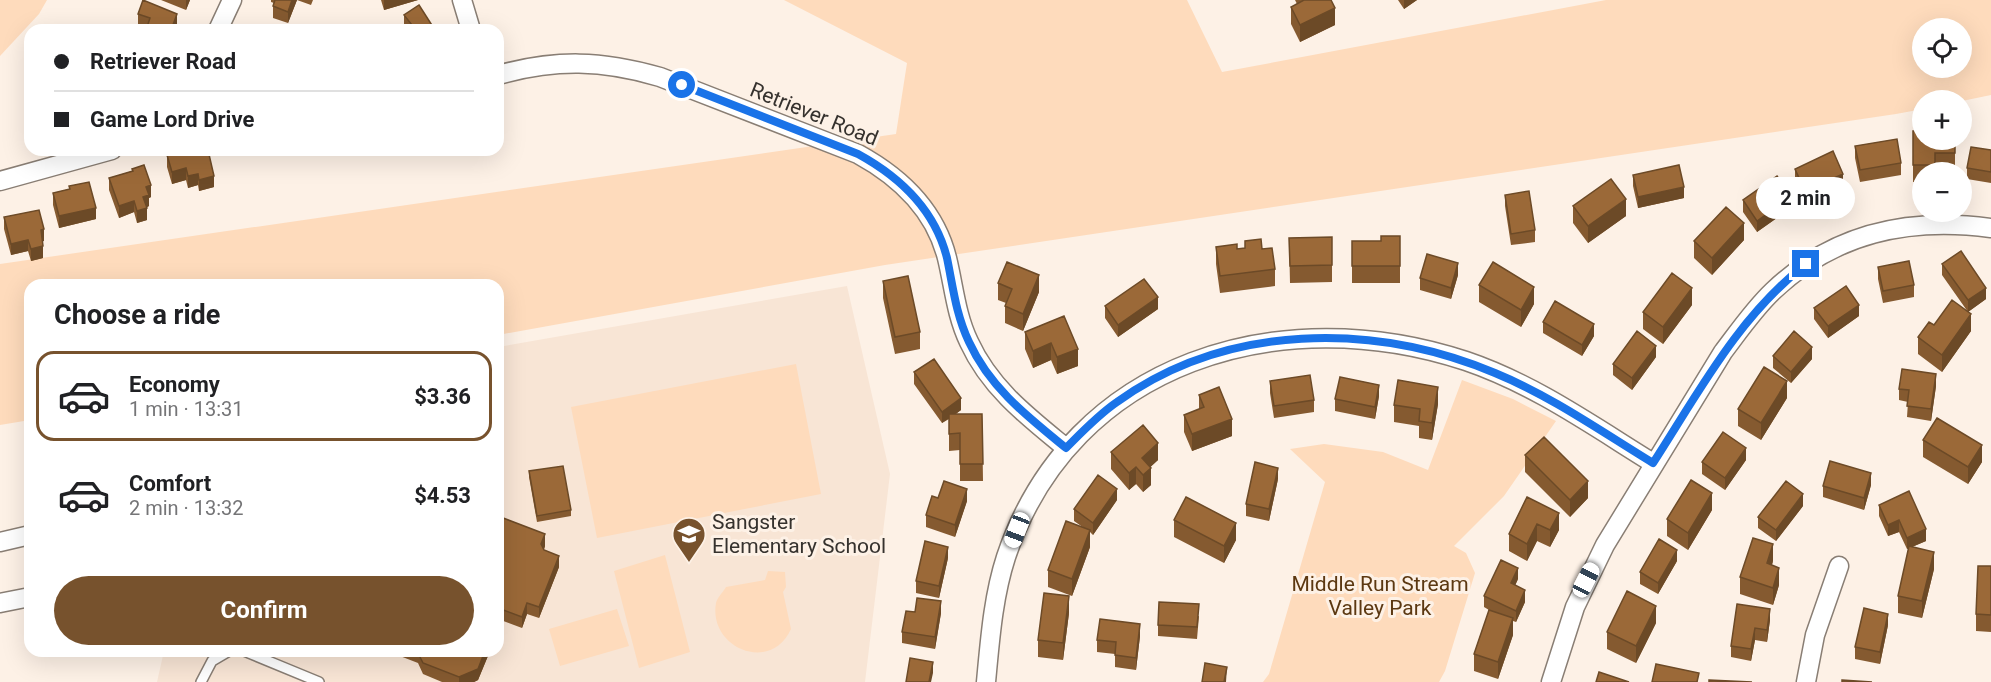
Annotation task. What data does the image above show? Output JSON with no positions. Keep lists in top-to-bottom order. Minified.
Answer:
{"streets":{"street":["Retriever Road"]},"parks":["Middle Run Stream Valley Park"],"places":{"school or university":["Sangster Elementary School"]},"page":{"map_buttons":["+","−"],"banner":["Retriever Road","Game Lord Drive"],"bubble":"2 min","heading":"Choose a ride","list":[{"name":"Economy","note":"1 min · 13:31","value":"$3.36"},{"name":"Comfort","note":"2 min · 13:32","value":"$4.53"}],"buttons":"Confirm"}}
